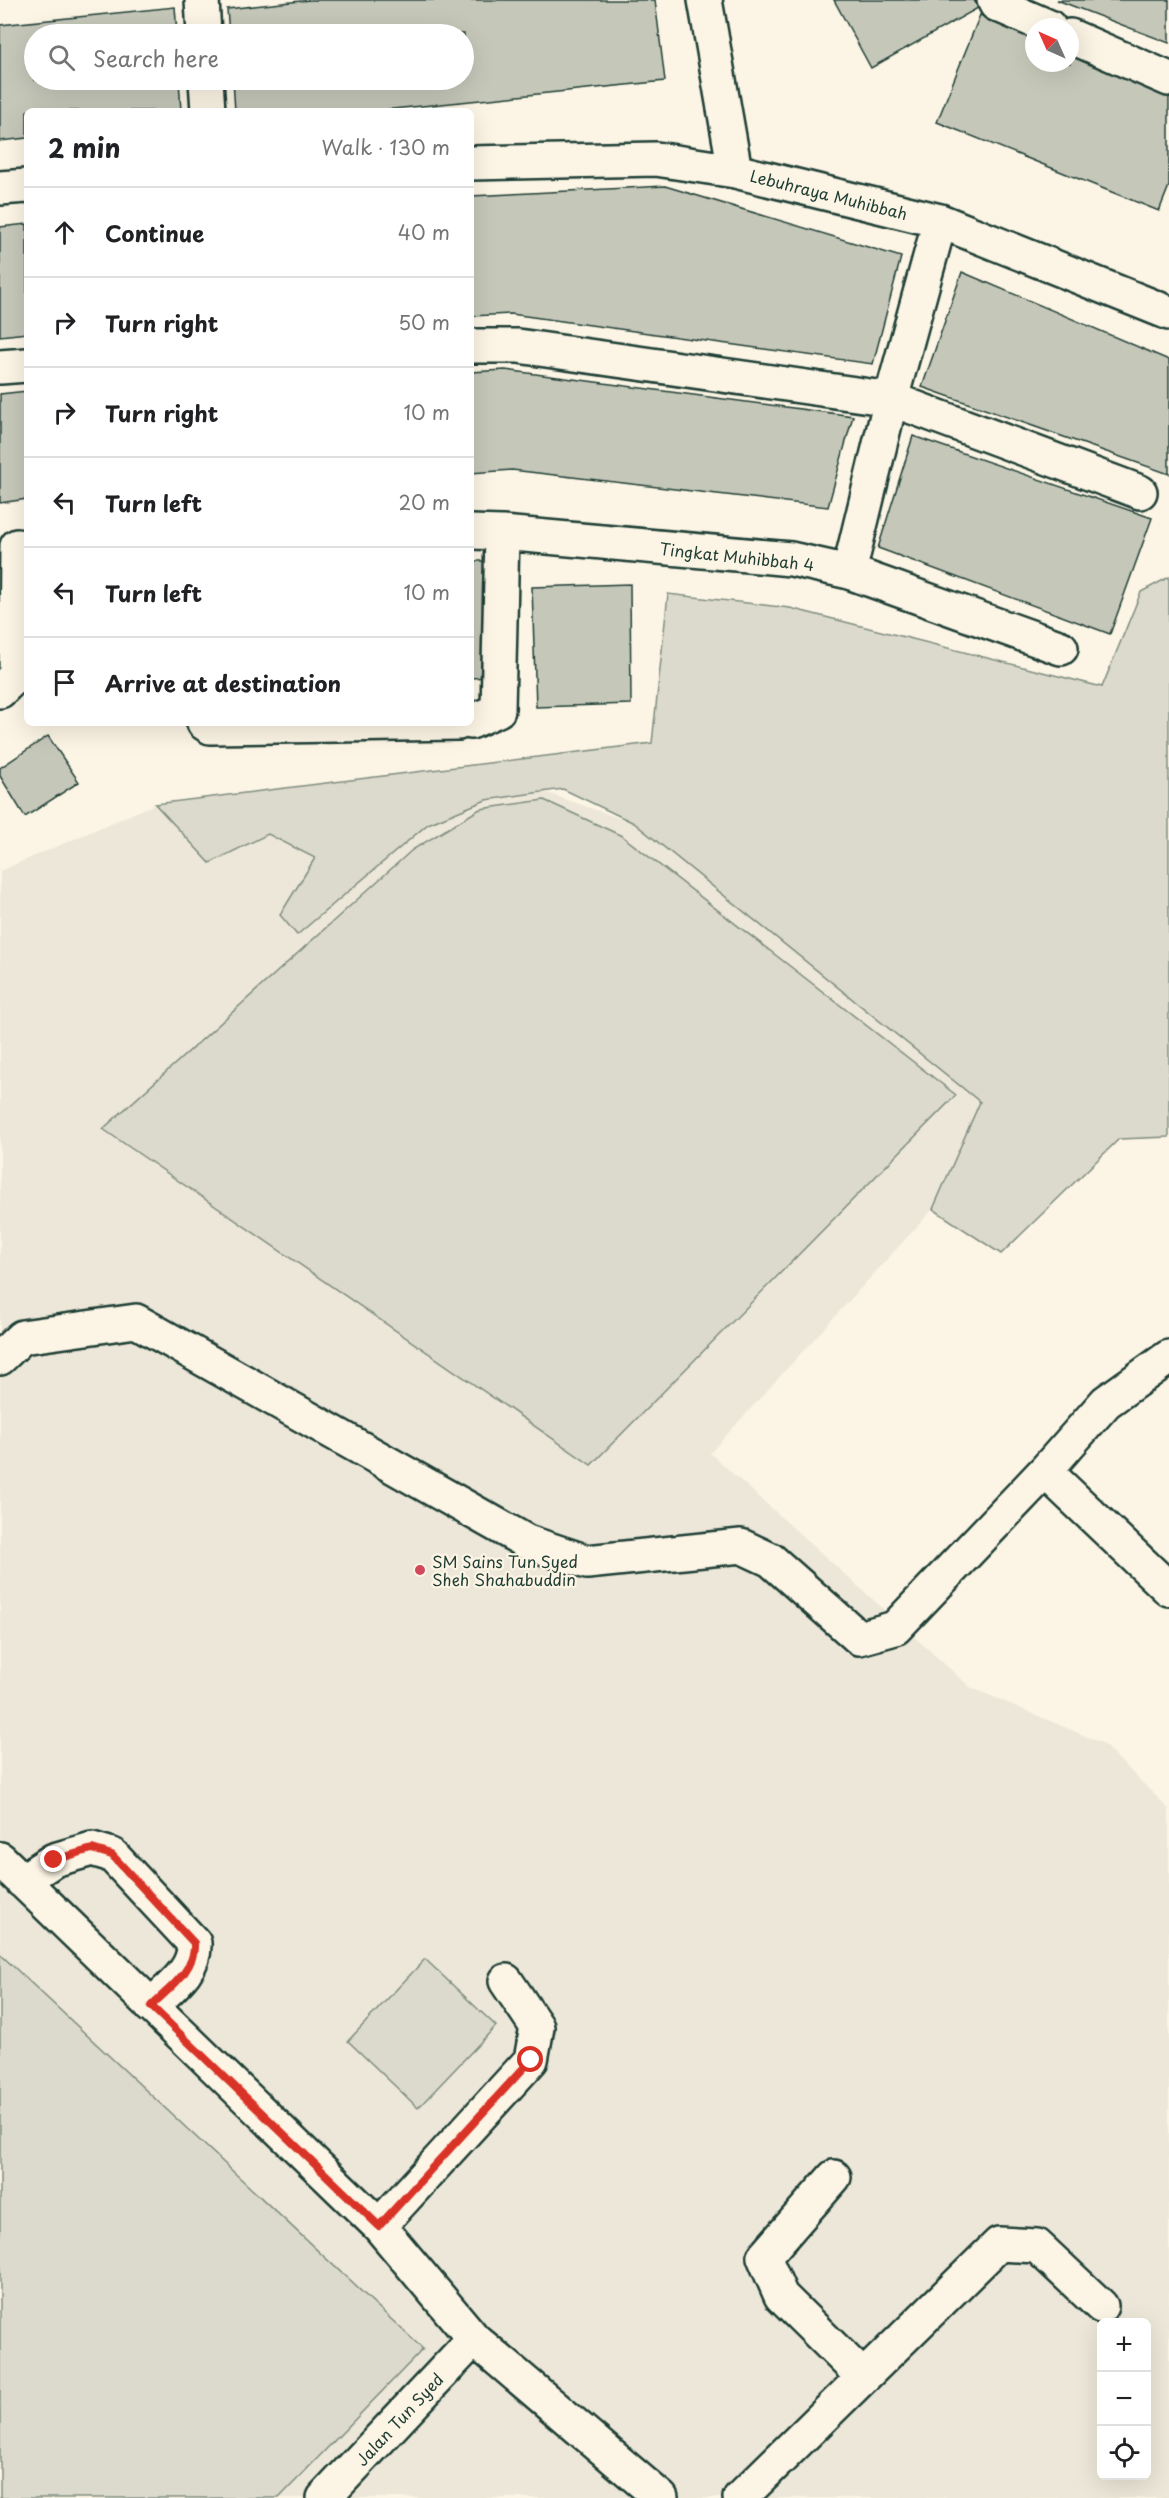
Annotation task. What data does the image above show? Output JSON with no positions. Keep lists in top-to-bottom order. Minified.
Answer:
{"streets":{"street":["Lebuhraya Muhibbah","Tingkat Muhibbah 4","Jalan Tun Syed"]},"places":["SM Sains Tun Syed Sheh Shahabuddin"],"north":"top left","page":{"search":"Search here","heading":["2 min","Walk · 130 m"],"list":[["Continue","40 m"],["Turn right","50 m"],["Turn right","10 m"],["Turn left","20 m"],["Turn left","10 m"],"Arrive at destination"],"map_buttons":["+","−"]}}
